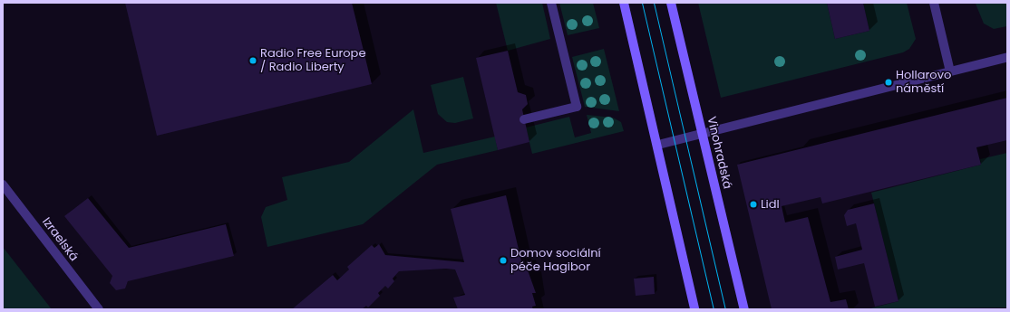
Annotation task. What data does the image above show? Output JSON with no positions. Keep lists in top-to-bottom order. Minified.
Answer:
{"streets":{"main road":["Vinohradská"],"street":["Izraelská"]},"places":["Radio Free Europe / Radio Liberty","Hollarovo náměstí","Lidl","Domov sociální péče Hagibor"]}
